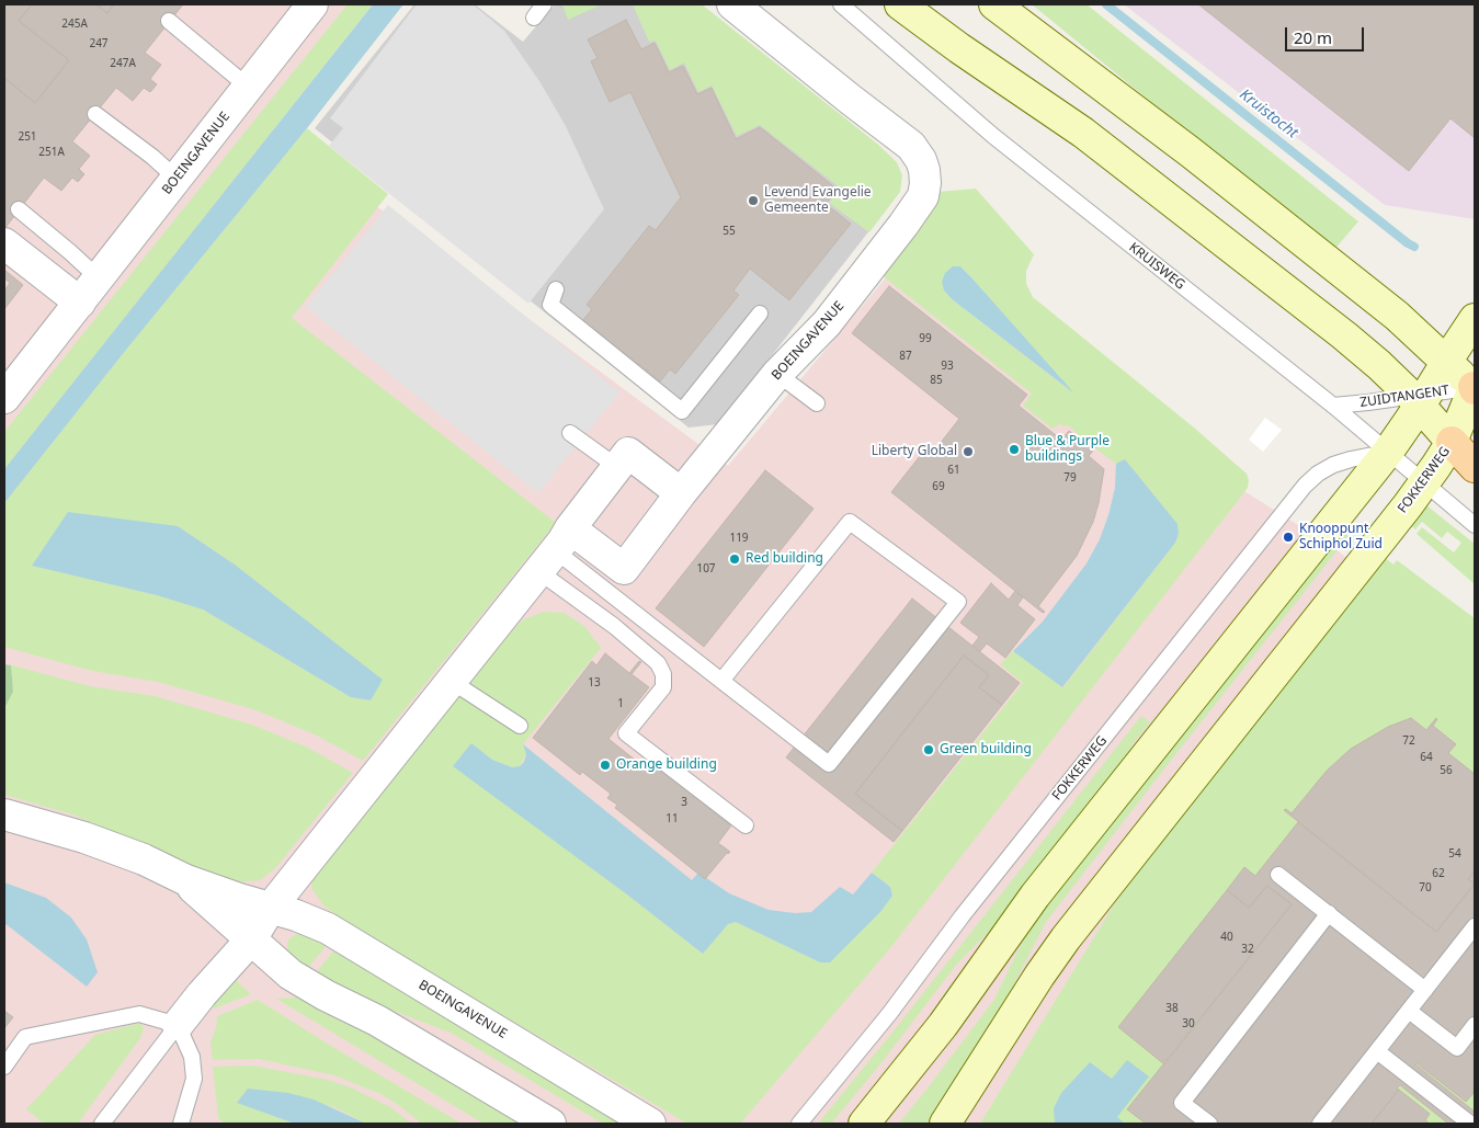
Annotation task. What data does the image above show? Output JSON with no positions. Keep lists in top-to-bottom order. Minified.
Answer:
{"streets":{"main road":["FOKKERWEG"],"street":["BOEINGAVENUE"],"lane":["KRUISWEG","ZUIDTANGENT"]},"crossings":[["KRUISWEG","ZUIDTANGENT"],["KRUISWEG","FOKKERWEG"],["ZUIDTANGENT","FOKKERWEG"]],"water":["Kruistocht"],"places":["Levend Evangelie Gemeente","Blue & Purple buildings","Liberty Global","Knooppunt Schiphol Zuid","Red building","Green building","Orange building"],"house_numbers":["245A","247","247A","251","251A","55","99","87","93","85","61","79","69","119","107","13","1","72","64","56","3","11","54","62","70","40","32","38","30"],"scale_bar":"20 m"}
